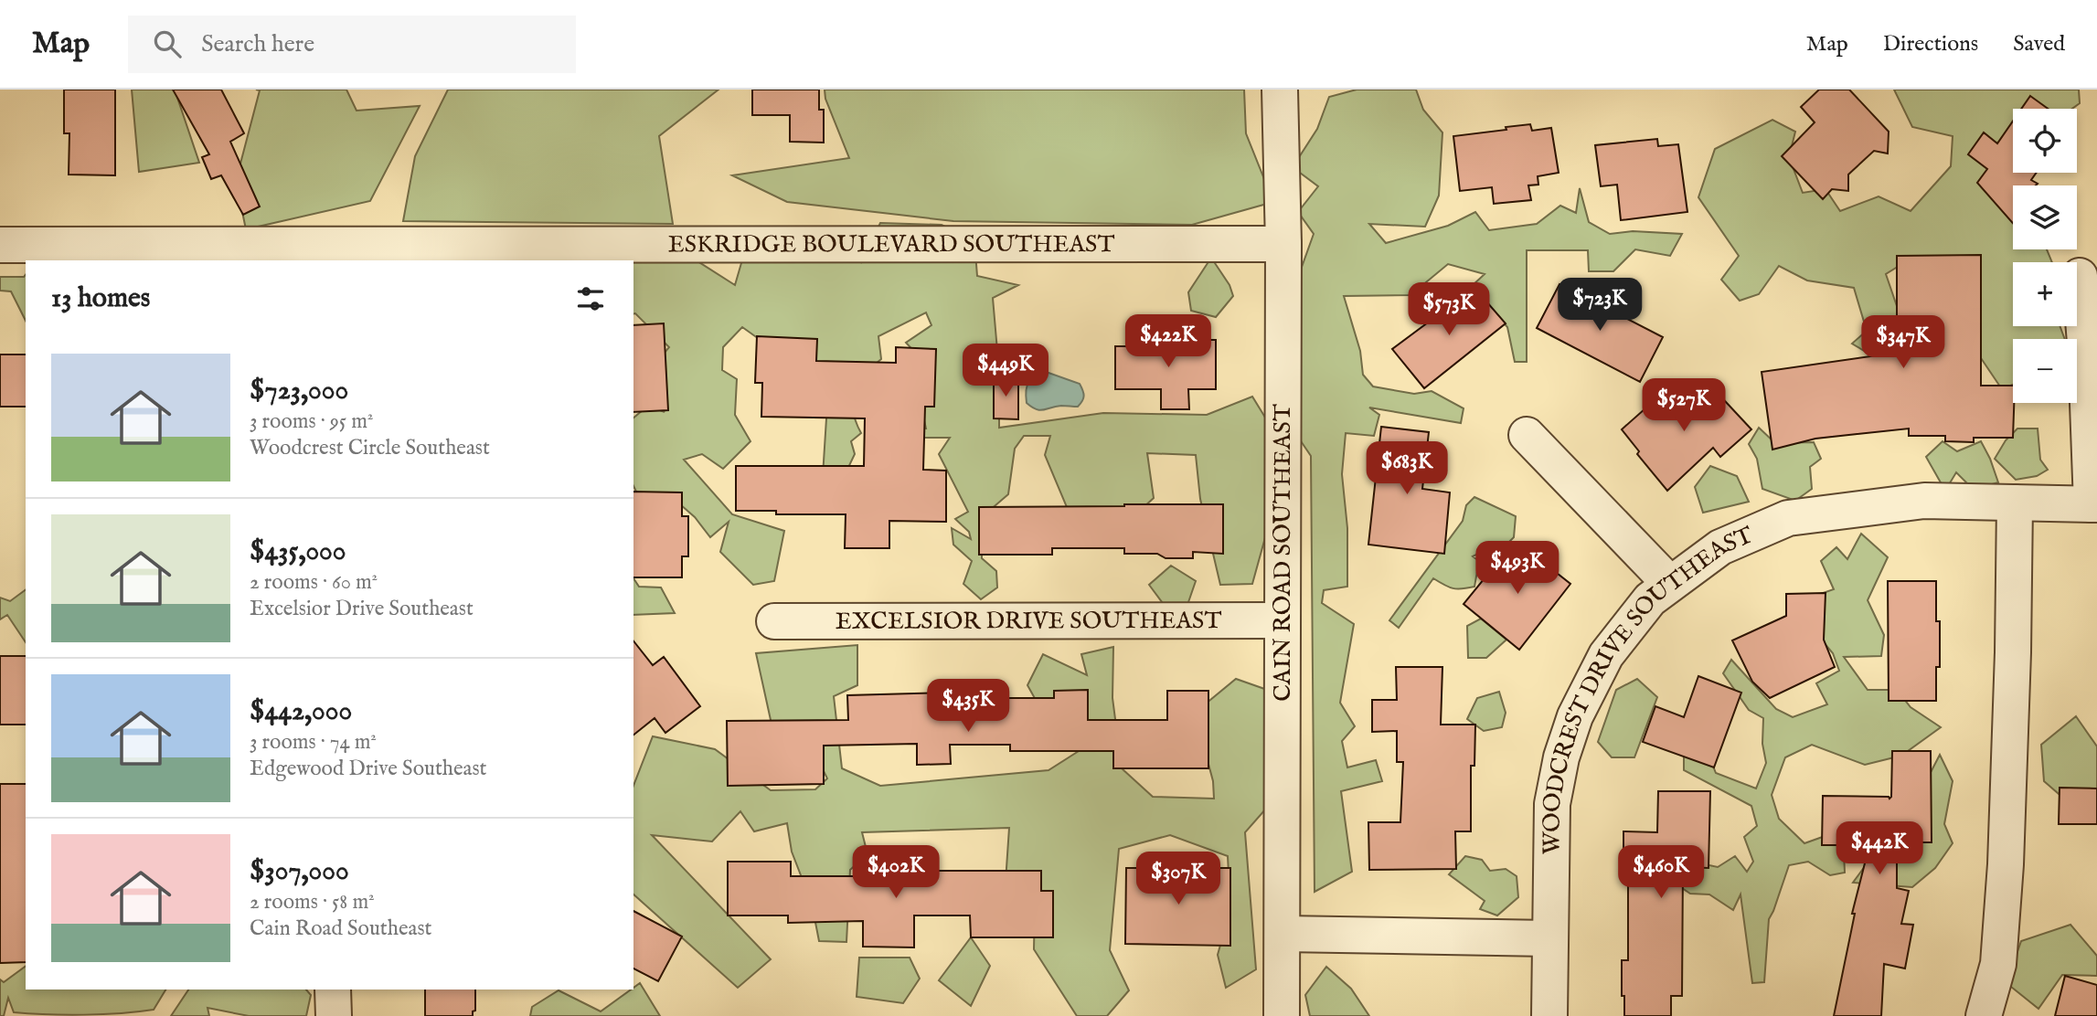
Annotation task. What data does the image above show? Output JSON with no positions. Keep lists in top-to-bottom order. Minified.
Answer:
{"streets":{"street":["ESKRIDGE BOULEVARD SOUTHEAST","CAIN ROAD SOUTHEAST","EXCELSIOR DRIVE SOUTHEAST","WOODCREST DRIVE SOUTHEAST"]},"crossings":[["ESKRIDGE BOULEVARD SOUTHEAST","CAIN ROAD SOUTHEAST"],["CAIN ROAD SOUTHEAST","EXCELSIOR DRIVE SOUTHEAST"]],"page":{"header":"Map","search":"Search here","nav":["Map","Directions","Saved"],"map_buttons":["+","−"],"heading":"13 homes","price":["$723K","$573K","$422K","$347K","$449K","$527K","$683K","$493K","$435K","$442K","$402K","$460K","$307K"],"list":[{"name":"$723,000","note":"3 rooms · 95 m² · Woodcrest Circle Southeast"},{"name":"$435,000","note":"2 rooms · 60 m² · Excelsior Drive Southeast"},{"name":"$442,000","note":"3 rooms · 74 m² · Edgewood Drive Southeast"},{"name":"$307,000","note":"2 rooms · 58 m² · Cain Road Southeast"}]}}
